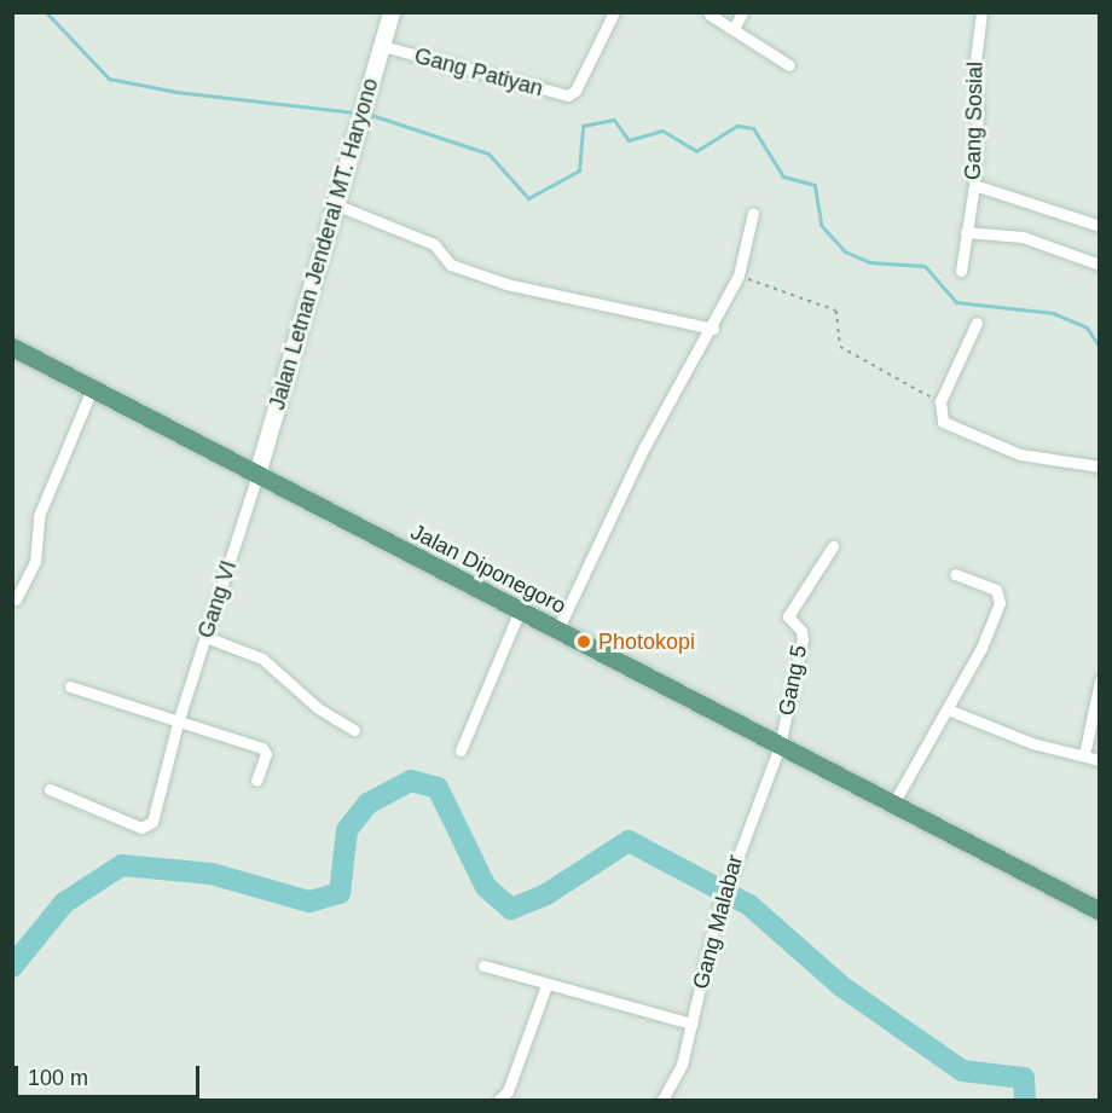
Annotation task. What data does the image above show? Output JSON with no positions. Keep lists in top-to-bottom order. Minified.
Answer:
{"streets":{"main road":["Jalan Letnan Jenderal MT. Haryono","Jalan Diponegoro"],"street":["Gang Patiyan","Gang Sosial","Gang VI","Gang 5","Gang Malabar"]},"crossings":[["Gang Patiyan","Jalan Letnan Jenderal MT. Haryono"],["Jalan Letnan Jenderal MT. Haryono","Jalan Diponegoro"],["Jalan Letnan Jenderal MT. Haryono","Gang VI"],["Jalan Diponegoro","Gang VI"],["Jalan Diponegoro","Gang 5"],["Jalan Diponegoro","Gang Malabar"],["Gang 5","Gang Malabar"]],"places":["Photokopi"],"scale_bar":"100 m"}
